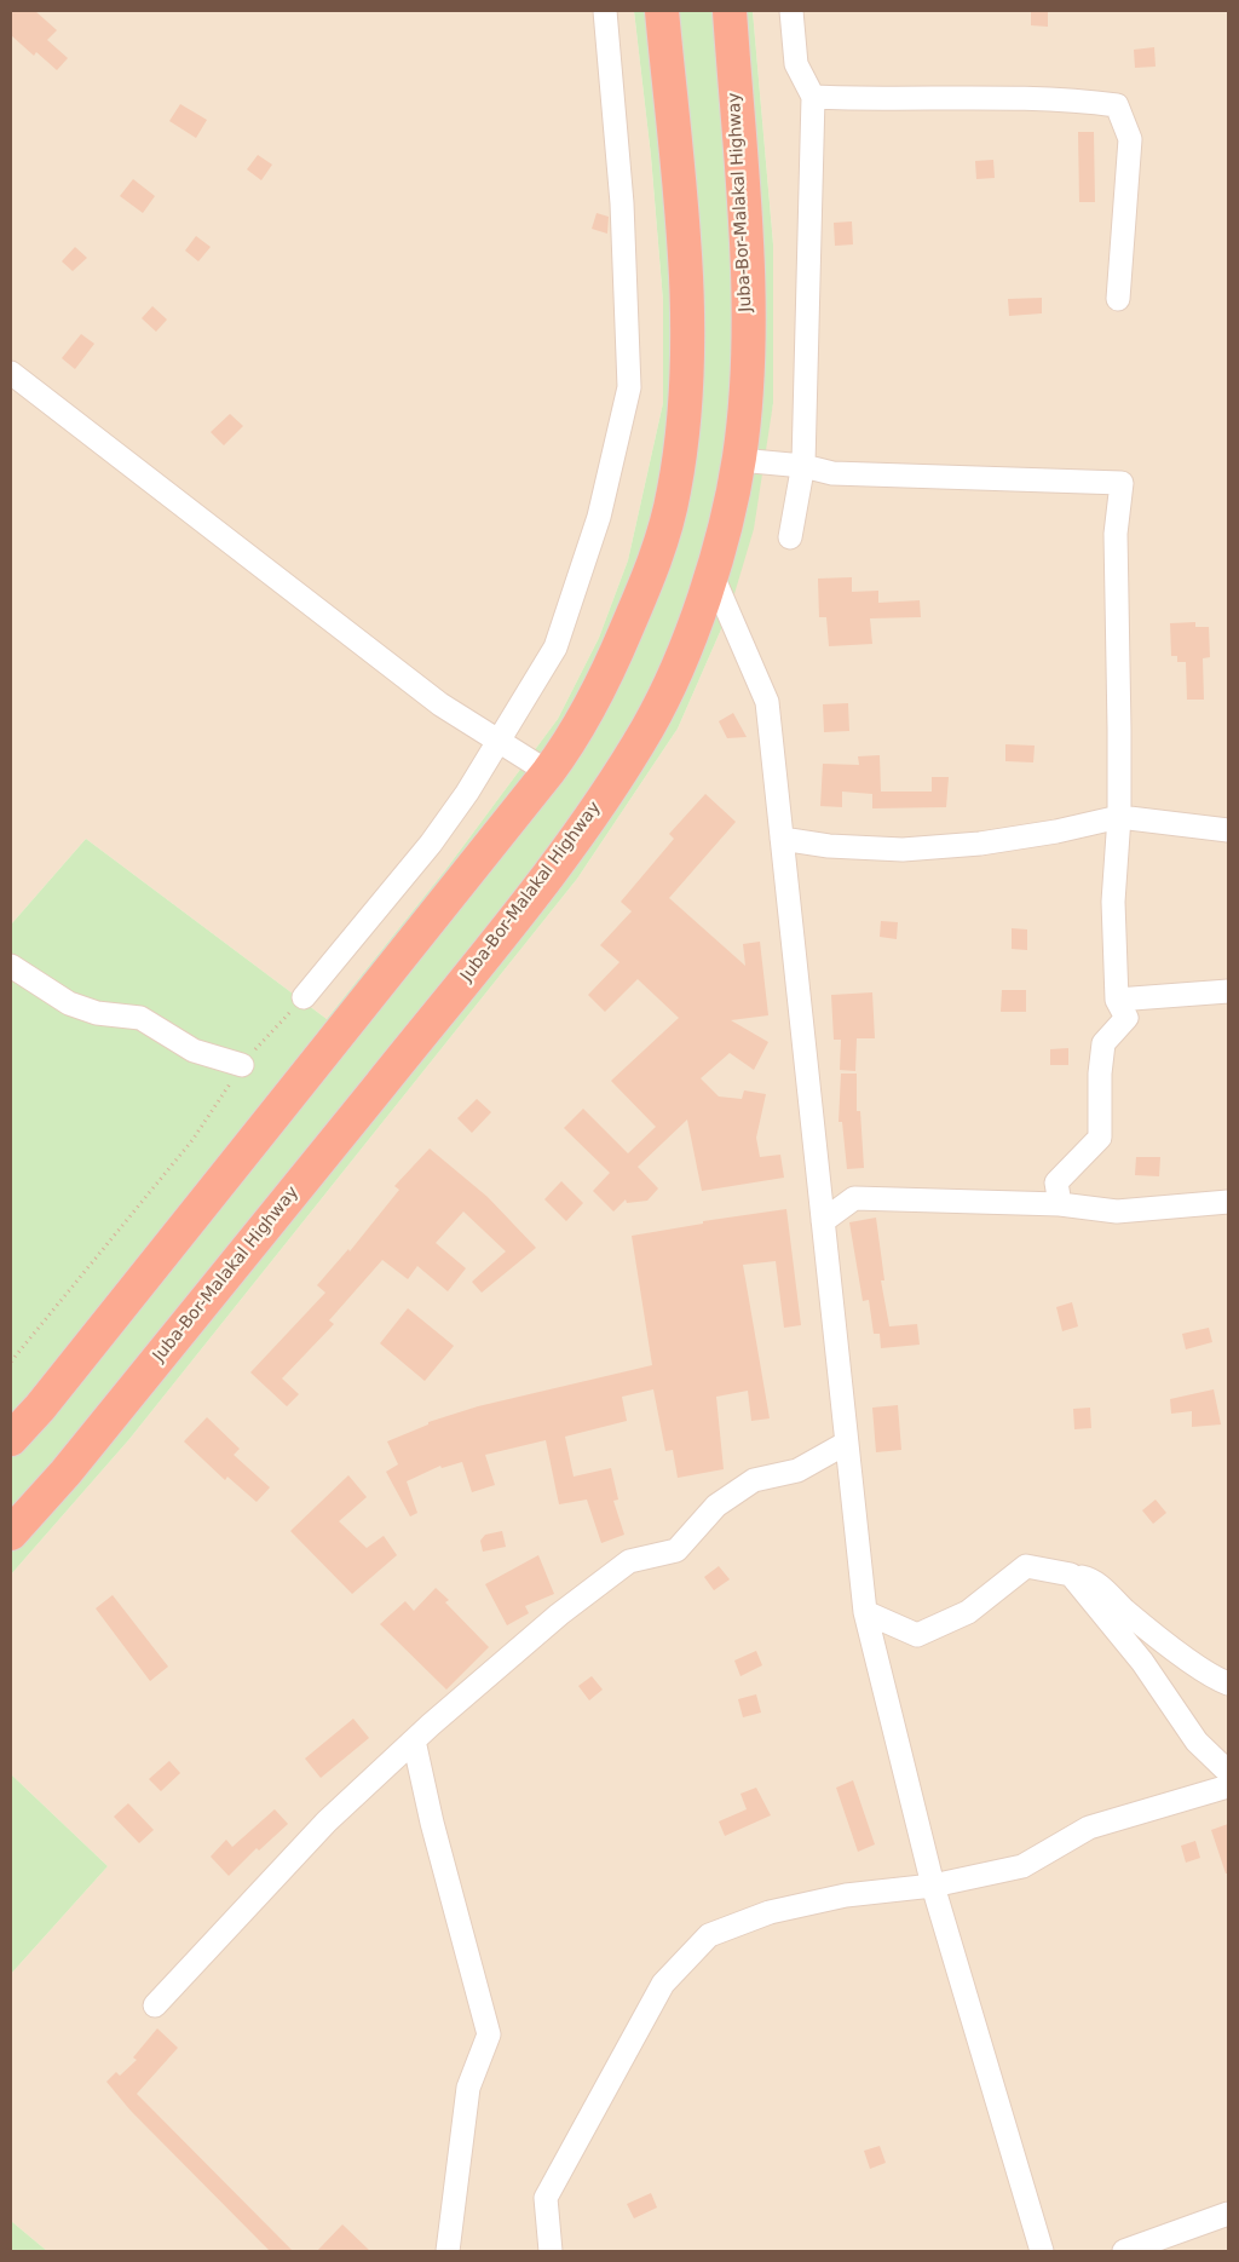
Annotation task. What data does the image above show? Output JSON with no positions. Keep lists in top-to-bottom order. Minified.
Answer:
{"streets":{"highway":["Juba-Bor-Malakal Highway"]}}
